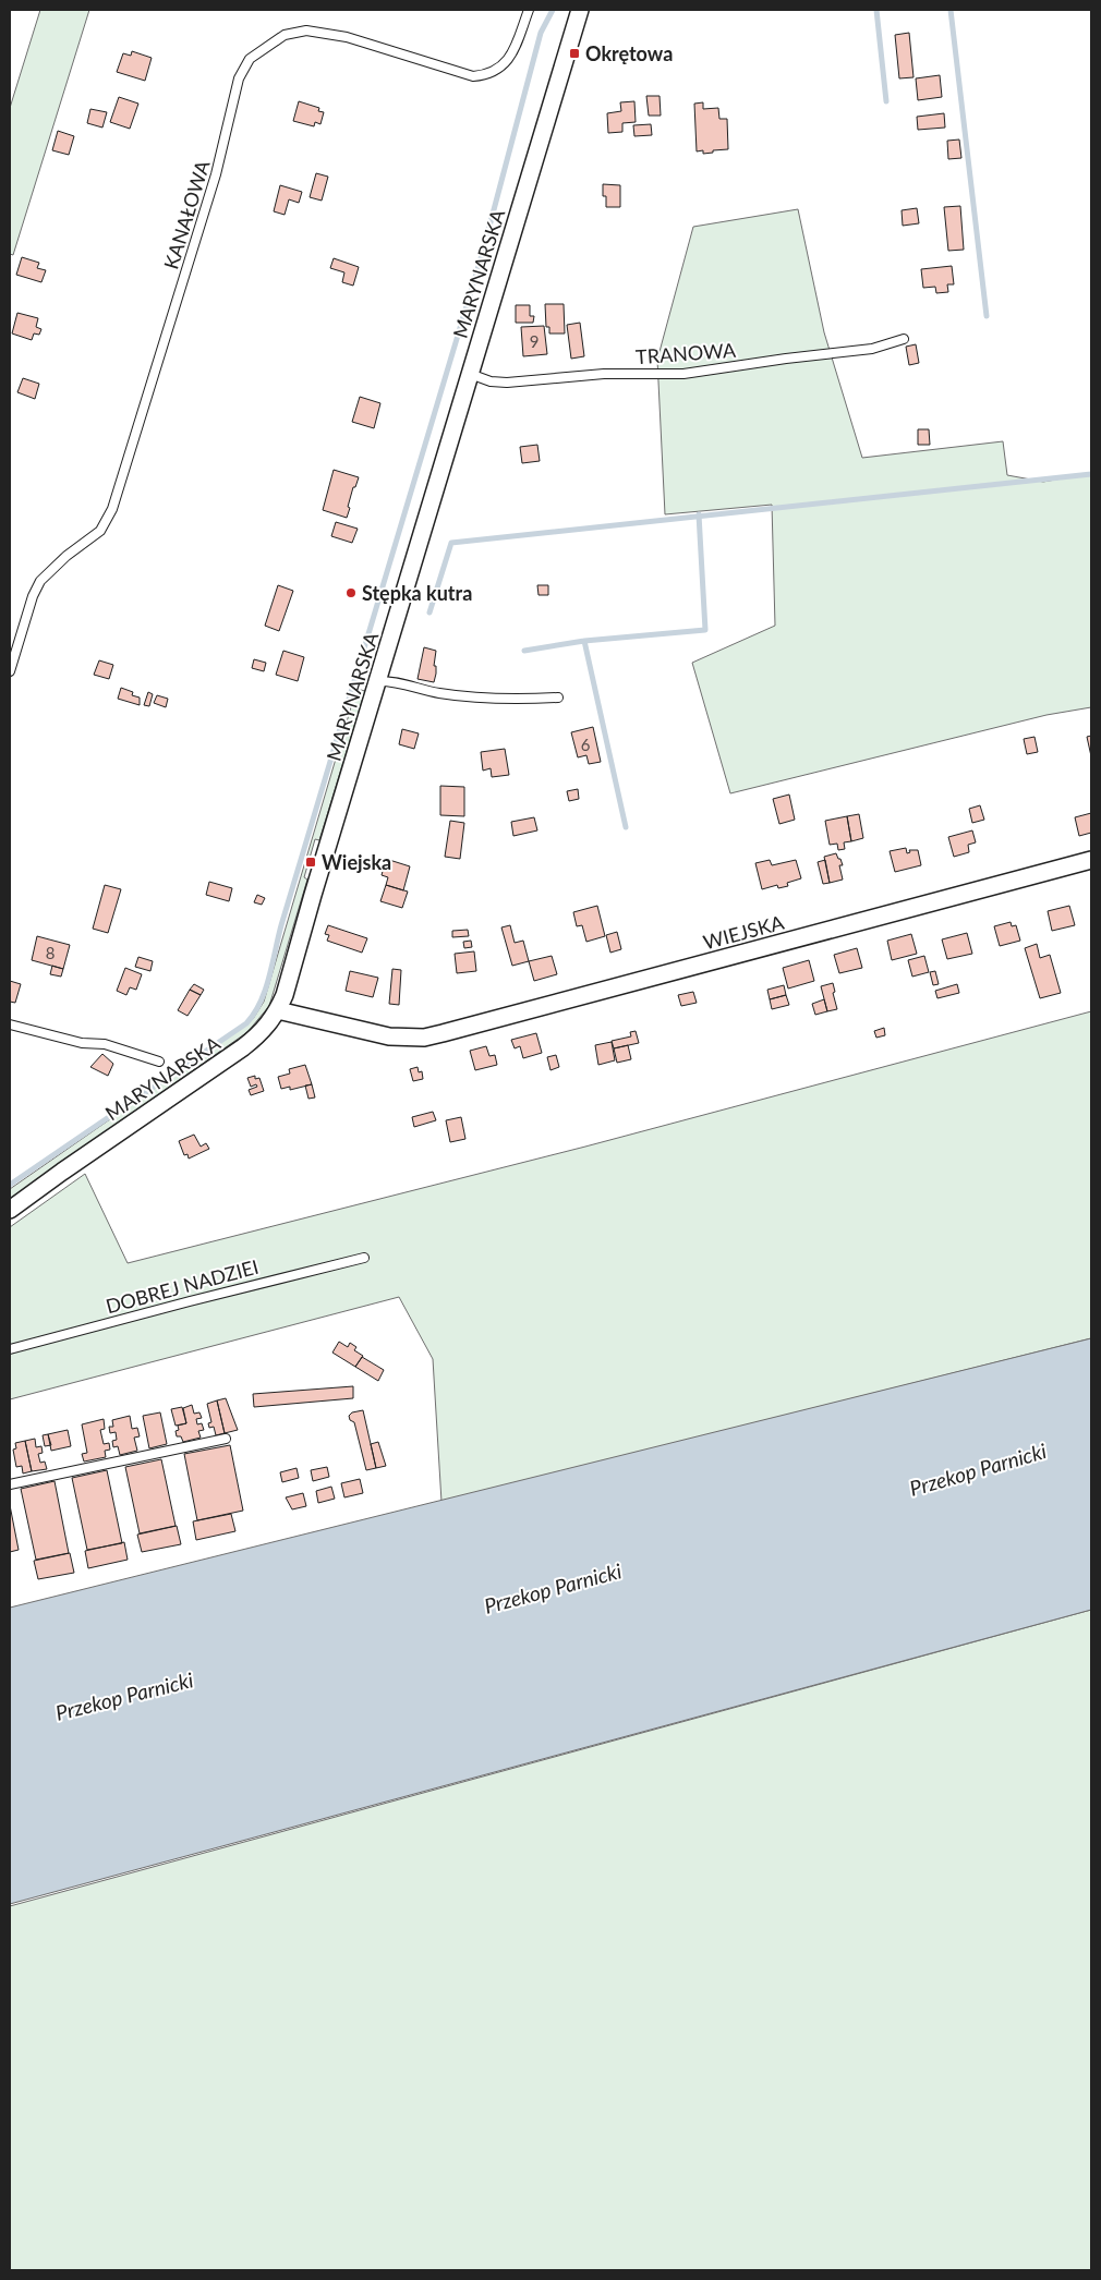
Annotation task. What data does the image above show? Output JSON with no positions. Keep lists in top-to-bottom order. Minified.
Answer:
{"streets":{"street":["MARYNARSKA","WIEJSKA"],"lane":["KANAŁOWA","TRANOWA","DOBREJ NADZIEI"]},"crossings":[["MARYNARSKA","TRANOWA"],["MARYNARSKA","WIEJSKA"]],"water":["Przekop Parnicki"],"places":{"transit":["Okrętowa","Wiejska"],"other":["Stępka kutra"]},"house_numbers":["9","6","8"]}
